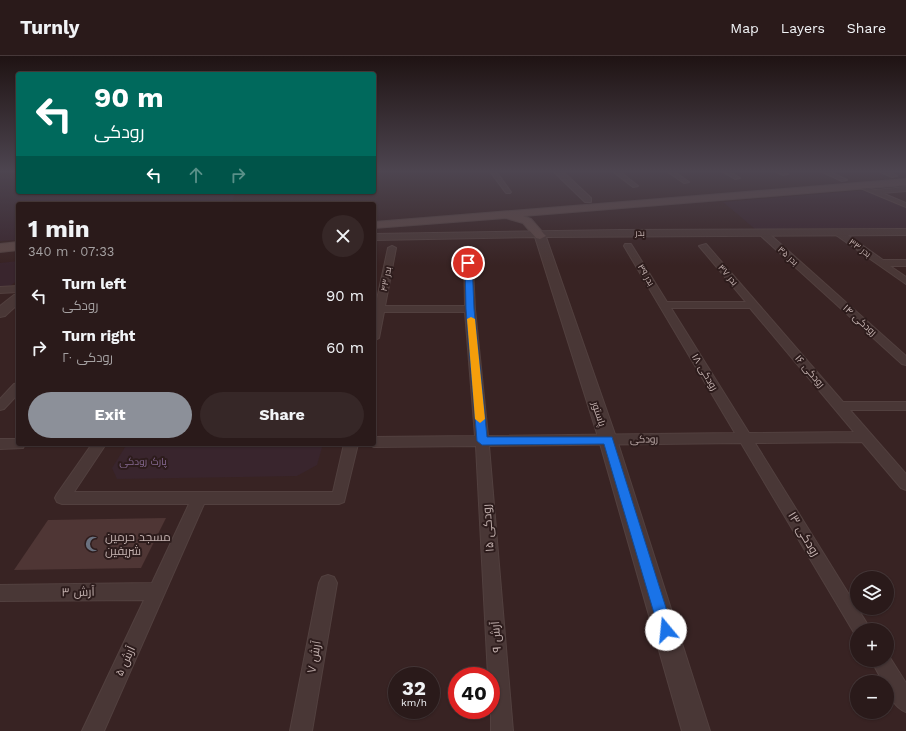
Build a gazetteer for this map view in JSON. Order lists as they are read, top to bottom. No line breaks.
{"streets":{"street":["بدر","بدر ۳۳","بدر ۳۵","بدر ۳۹","بدر ۳۷","بدر ۴۳","رودکی ۱۴","رودکی ۱۶","رودکی ۱۸","پاستور","رودکی","رودکی ۱۵","رودکی ۱۳","آرش ۳","آرش ۹","آرش ۷","آرش ۵"]},"crossings":[["بدر","بدر ۳۳"],["بدر","بدر ۳۵"],["بدر","پاستور"],["بدر ۳۵","رودکی ۱۴"],["بدر ۳۹","رودکی ۱۸"],["بدر ۳۷","رودکی ۱۶"],["رودکی ۱۶","رودکی"],["رودکی ۱۸","رودکی"],["رودکی ۱۸","رودکی ۱۳"],["پاستور","رودکی"],["رودکی","رودکی ۱۵"],["رودکی","رودکی ۱۳"],["رودکی ۱۵","آرش ۹"],["آرش ۳","آرش ۵"]],"parks":["پارک رودکی"],"places":{"mosque":["مسجد حرمین شریفین"]},"page":{"header":"Turnly","nav":["Map","Layers","Share"],"turn":["90 m","رودکی"],"heading":["1 min","340 m · 07:33"],"list":[{"name":"Turn left","note":"رودکی","value":"90 m"},{"name":"Turn right","note":"رودکی ۲۰","value":"60 m"}],"buttons":["Exit","Share"],"map_buttons":["+","−"],"speed":"32 km/h","limit":"40"}}
